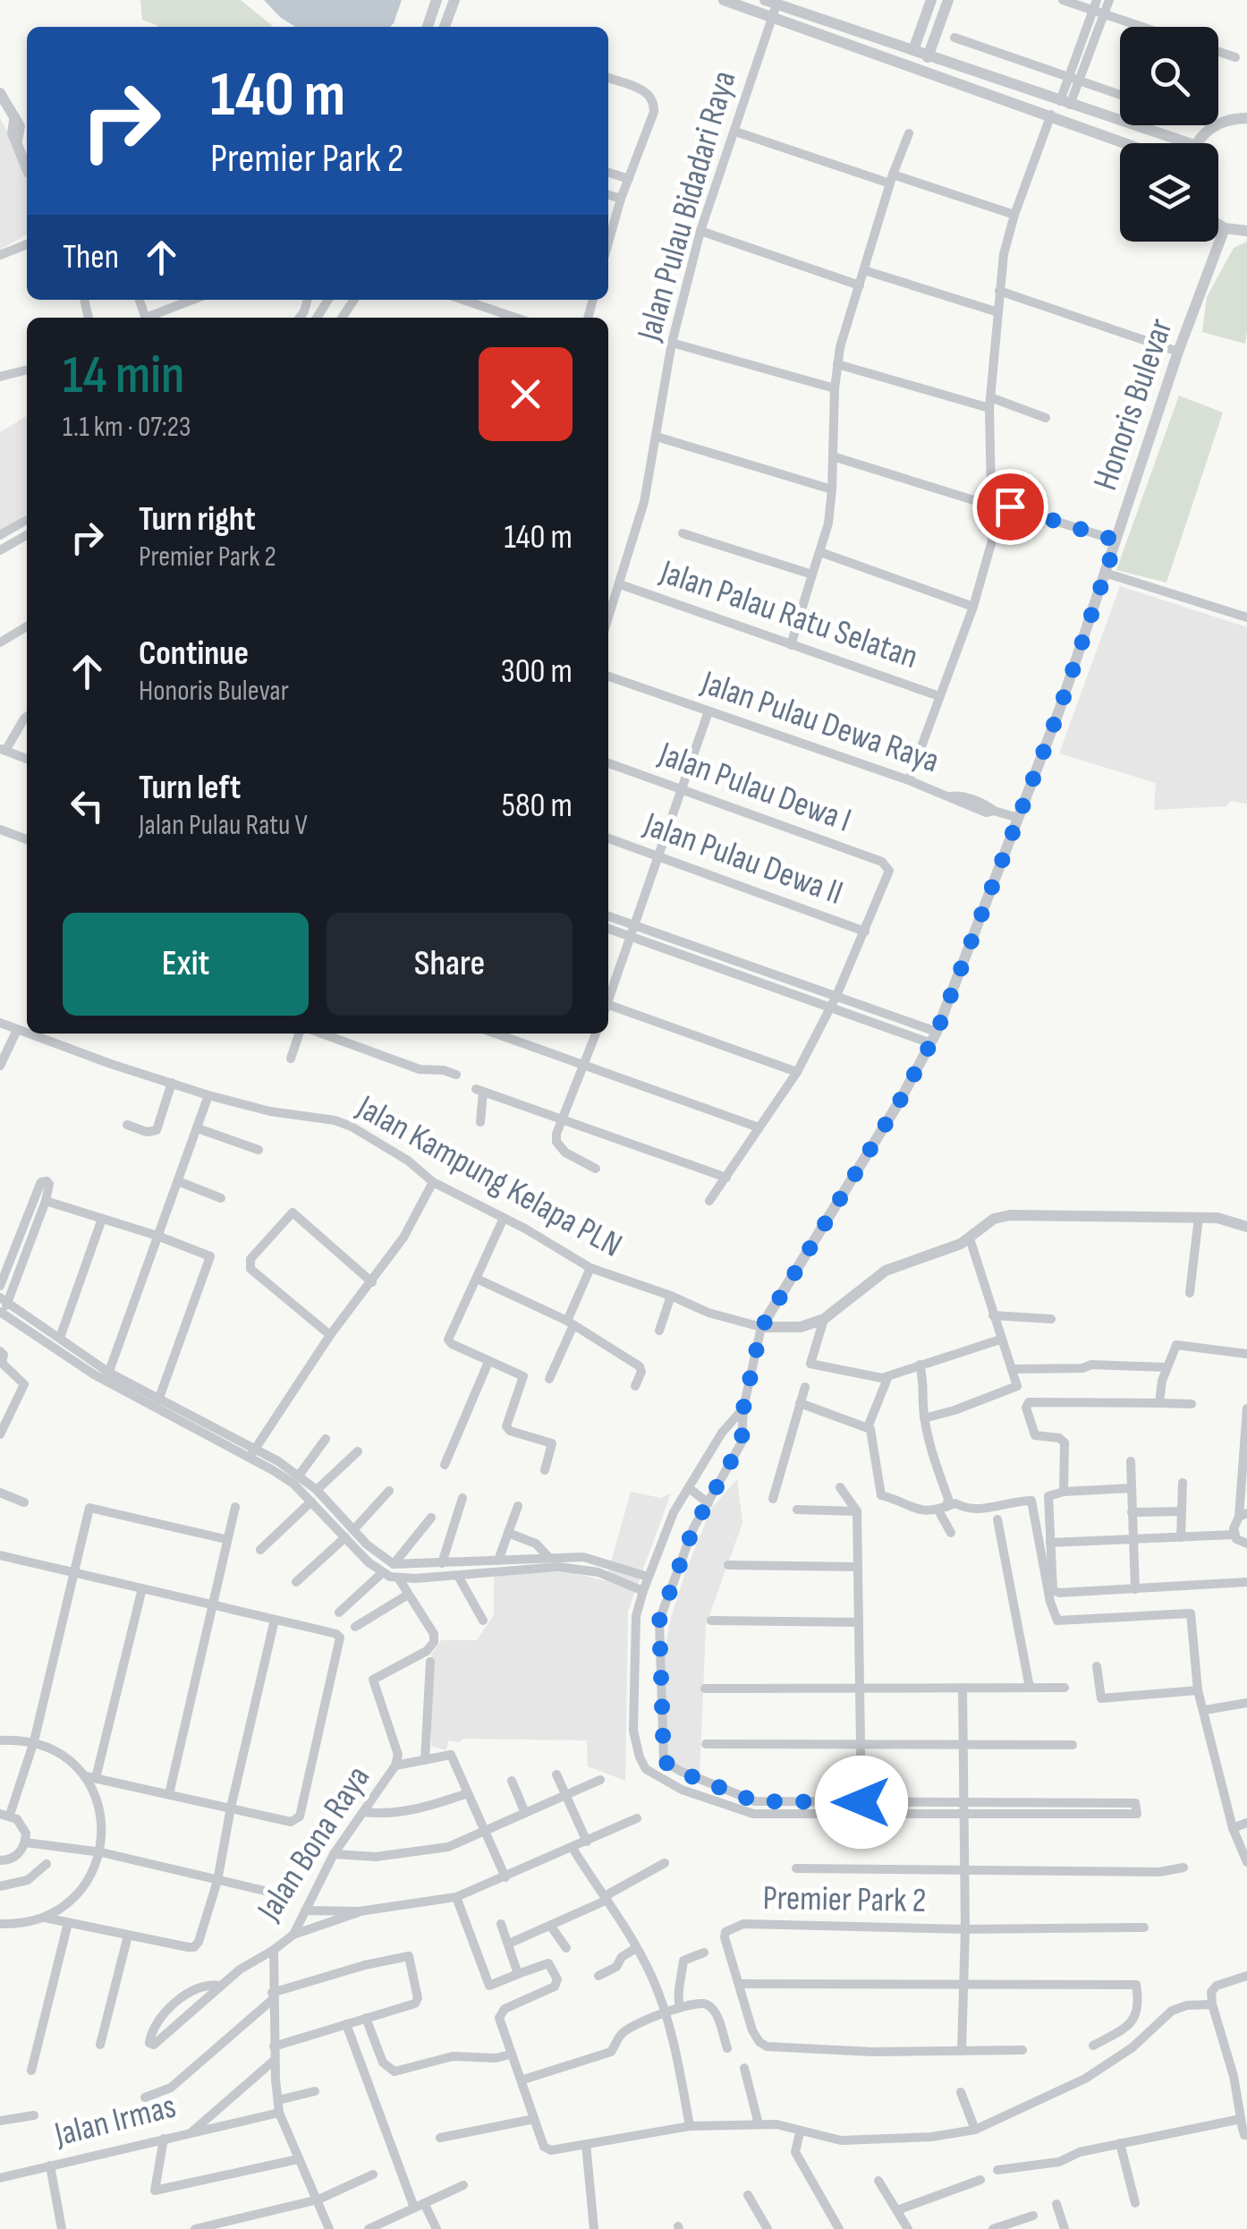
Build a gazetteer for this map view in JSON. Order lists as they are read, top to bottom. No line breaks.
{"streets":{"street":["Jalan Pulau Bidadari Raya","Honoris Bulevar","Jalan Palau Ratu Selatan","Jalan Pulau Dewa Raya","Jalan Pulau Dewa I","Jalan Pulau Dewa II","Jalan Kampung Kelapa PLN","Jalan Bona Raya","Premier Park 2","Jalan Irmas"]},"crossings":[["Jalan Pulau Bidadari Raya","Jalan Palau Ratu Selatan"],["Honoris Bulevar","Jalan Pulau Dewa Raya"],["Honoris Bulevar","Jalan Kampung Kelapa PLN"],["Jalan Pulau Dewa I","Jalan Pulau Dewa II"],["Jalan Bona Raya","Jalan Irmas"]],"page":{"turn":["140 m","Premier Park 2"],"then":"Then","heading":["14 min","1.1 km · 07:23"],"list":[{"name":"Turn right","note":"Premier Park 2","value":"140 m"},{"name":"Continue","note":"Honoris Bulevar","value":"300 m"},{"name":"Turn left","note":"Jalan Pulau Ratu V","value":"580 m"}],"buttons":["Exit","Share"]}}
